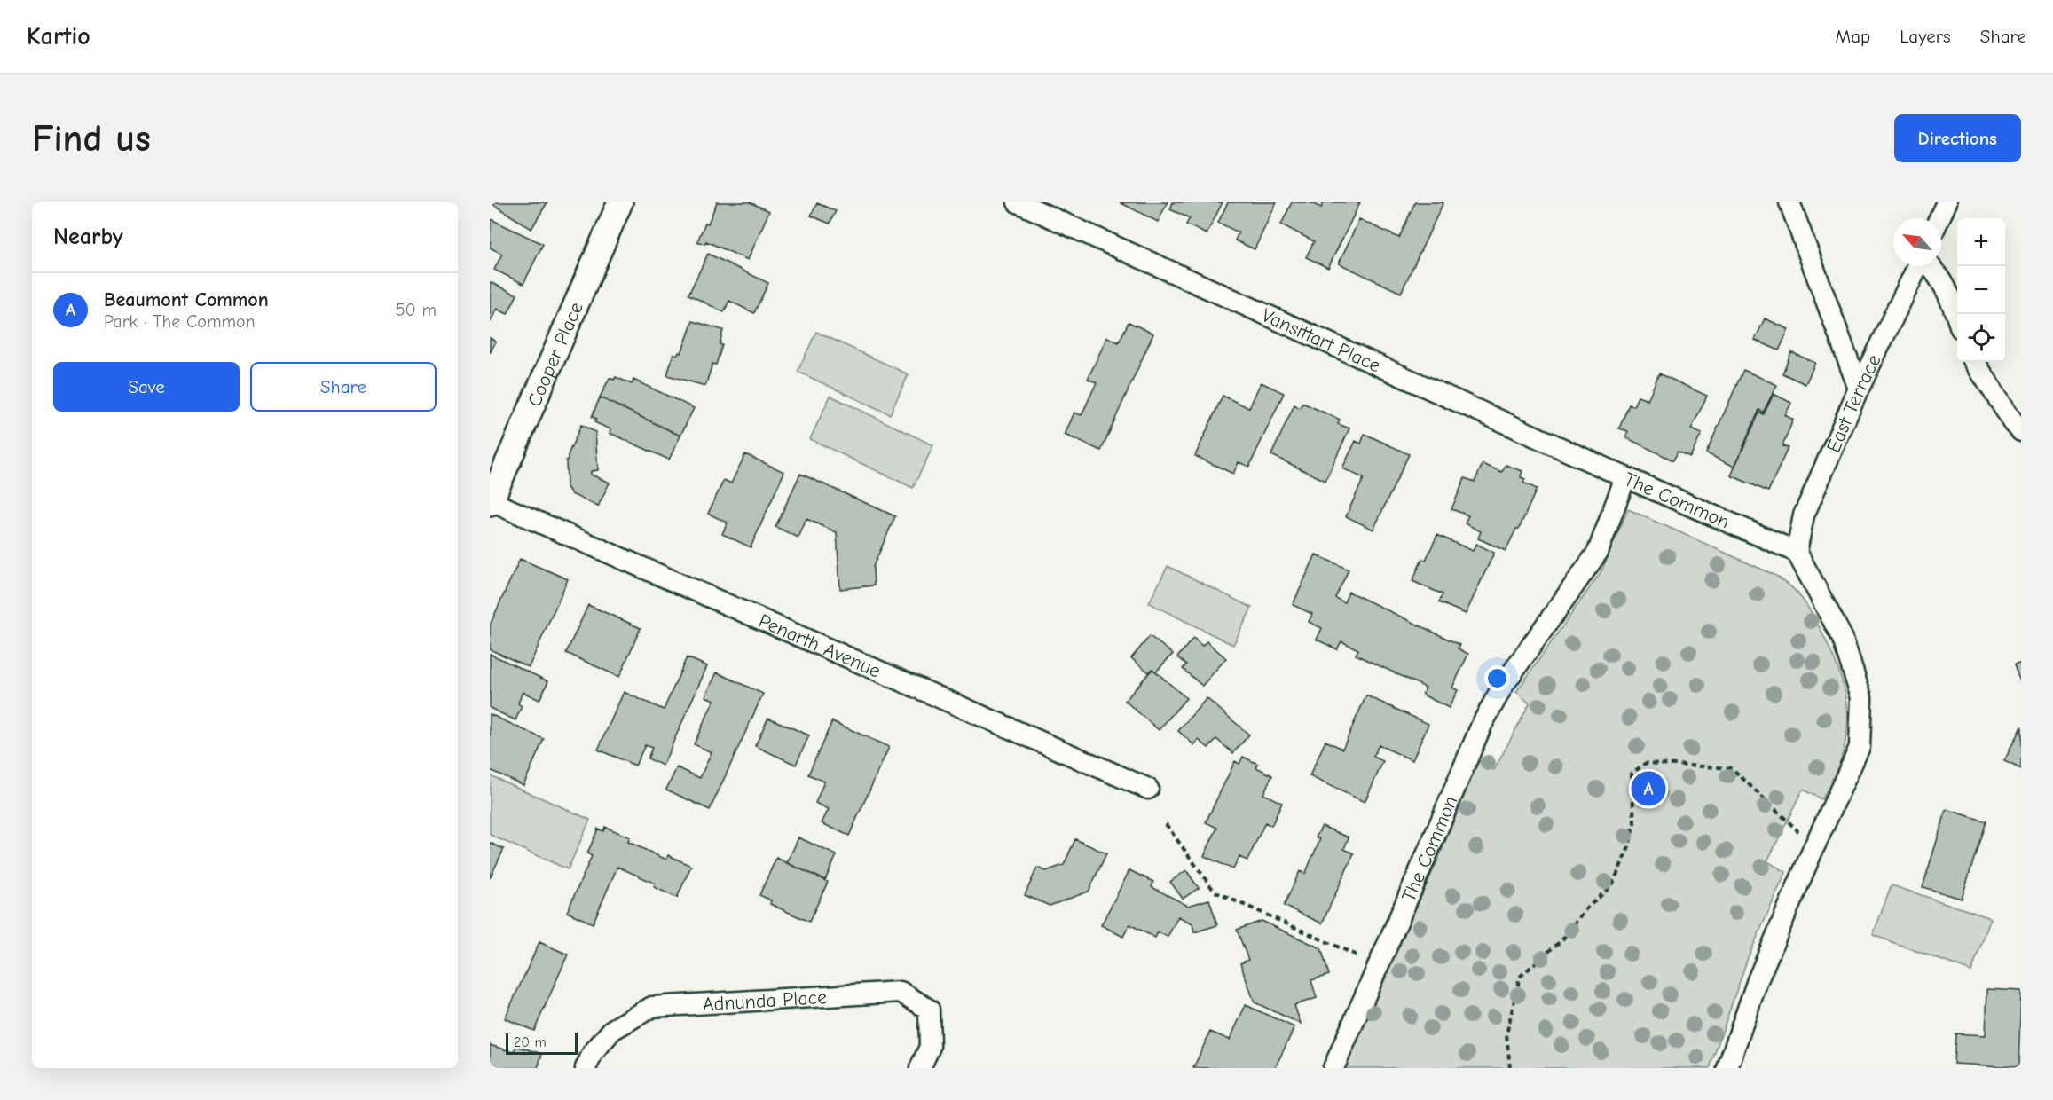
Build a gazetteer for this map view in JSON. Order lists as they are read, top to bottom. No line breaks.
{"streets":{"street":["Vansittart Place","Cooper Place","East Terrace","The Common","Penarth Avenue","Adnunda Place"]},"crossings":[["Vansittart Place","The Common"],["Cooper Place","Penarth Avenue"],["East Terrace","The Common"]],"scale_bar":"20 m","north":"top left","page":{"header":"Kartio","nav":["Map","Layers","Share"],"buttons":["Directions",["Save","Share"]],"title":"Find us","heading":"Nearby","map_buttons":["+","−"],"list":[{"mark":"A","name":"Beaumont Common","note":"Park · The Common","value":"50 m"}],"pins":"A","scale":"20 m"}}
